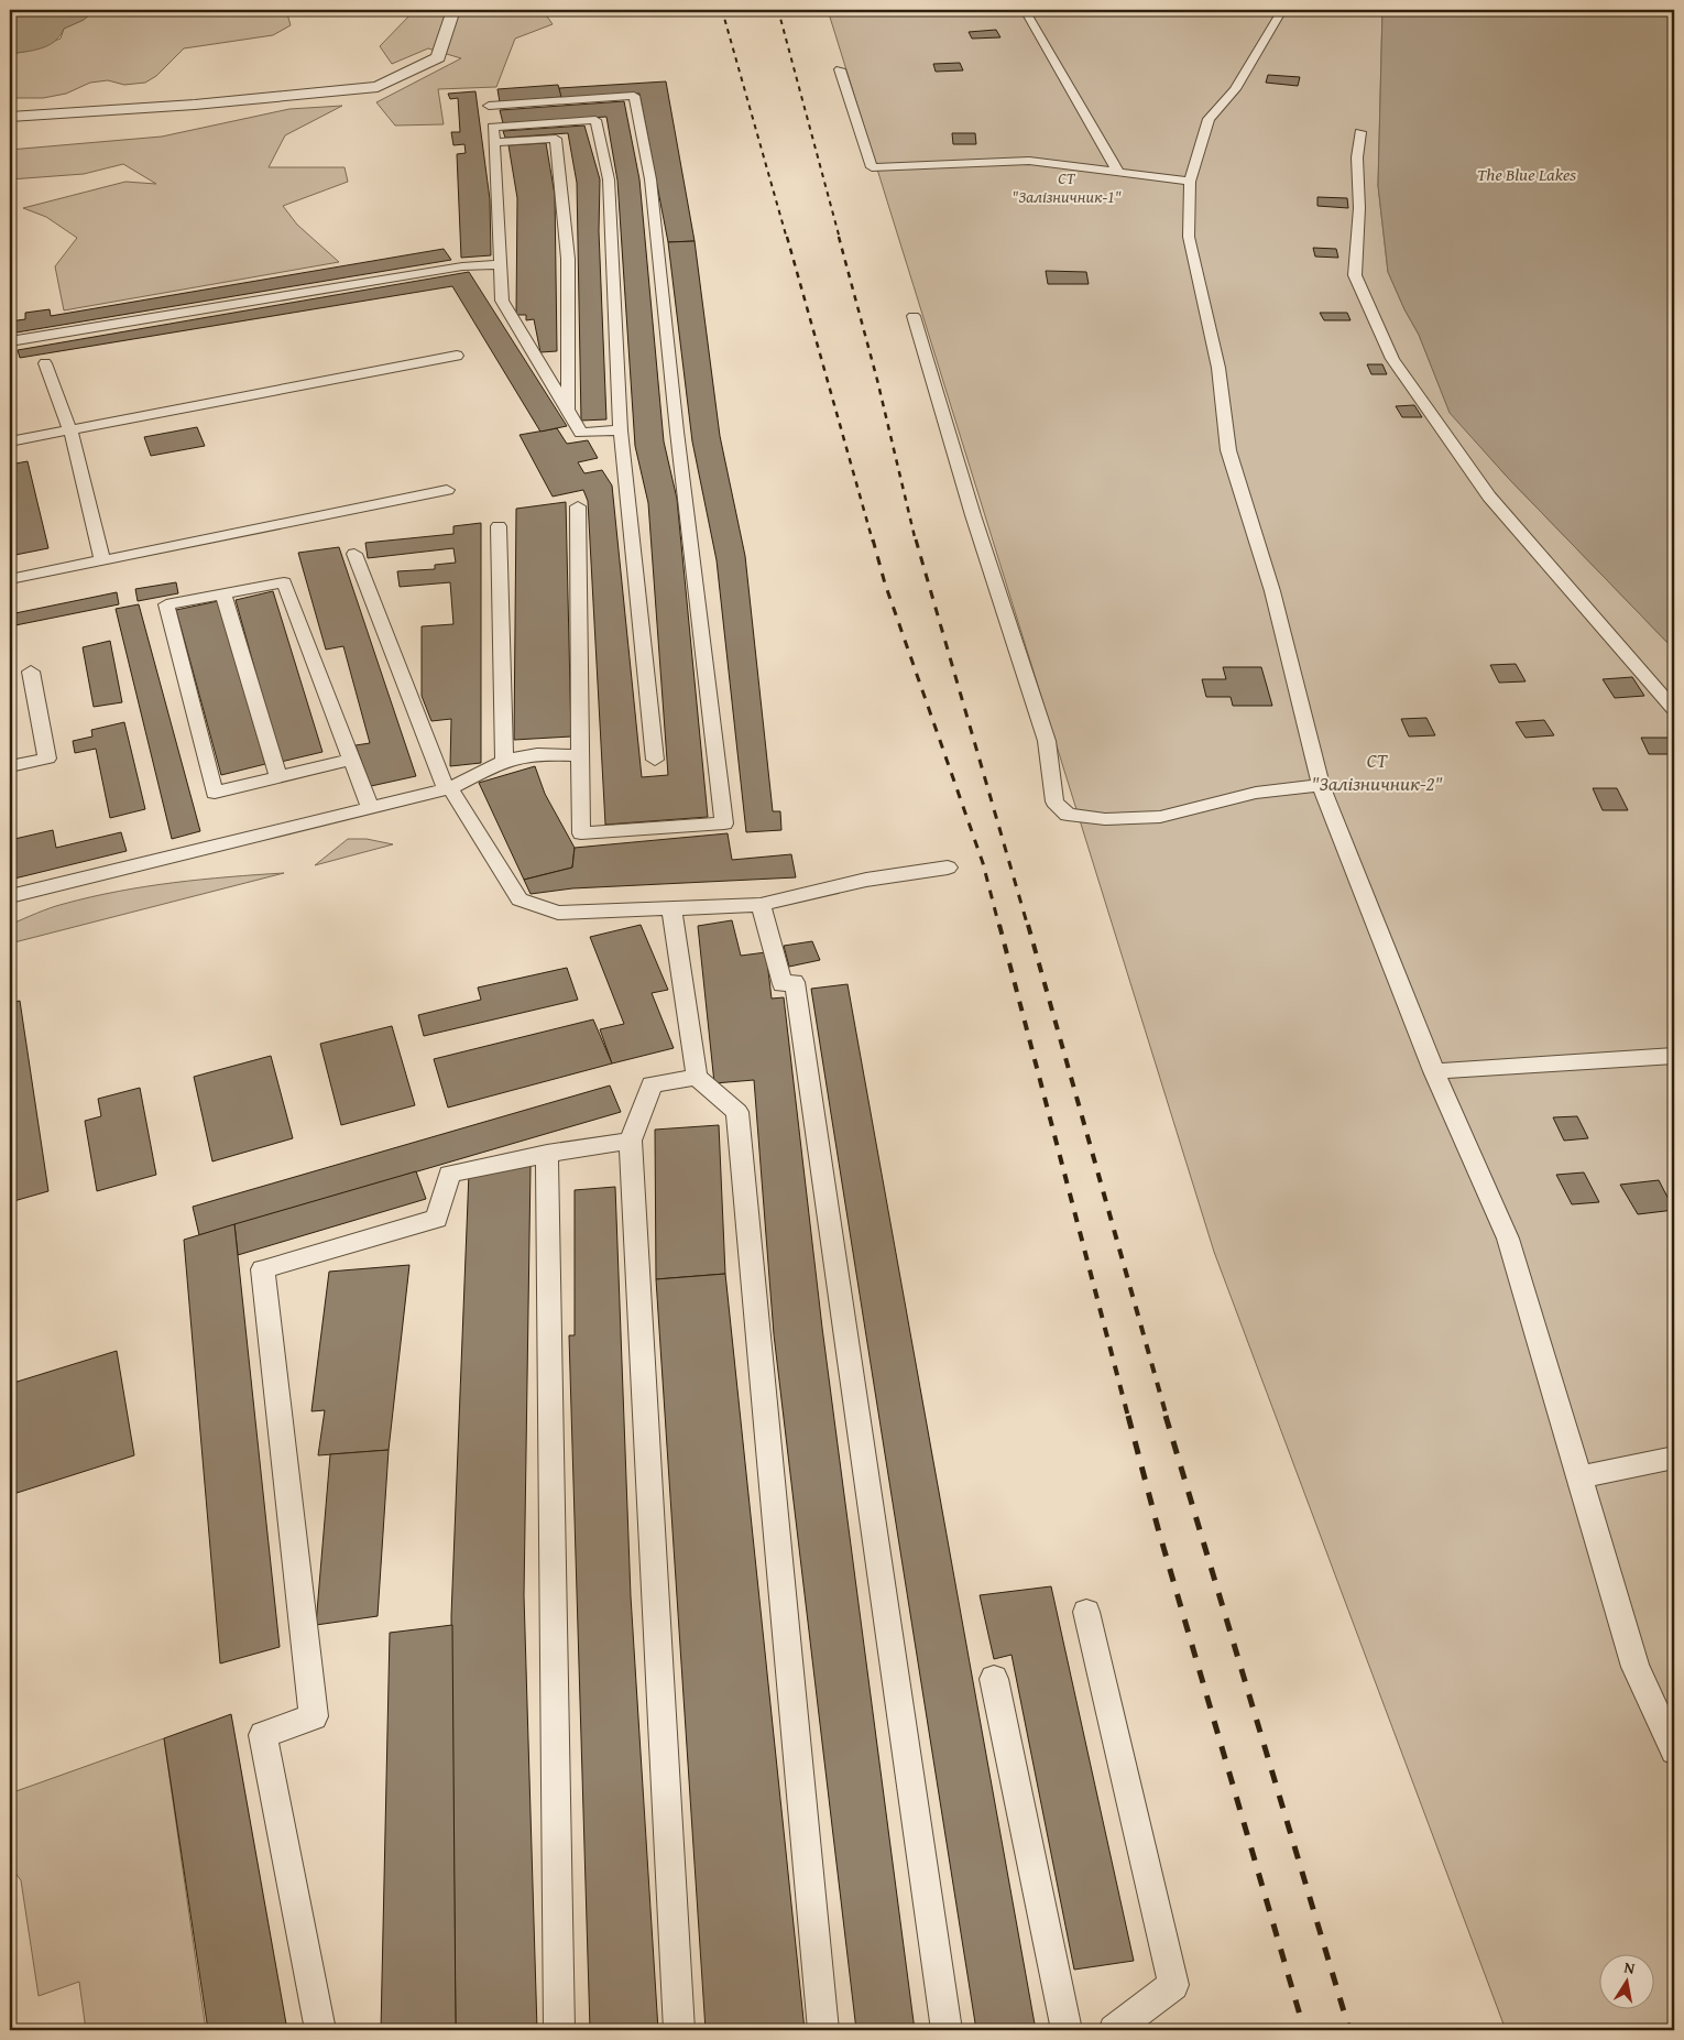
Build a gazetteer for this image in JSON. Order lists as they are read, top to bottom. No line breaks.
{"water":["The Blue Lakes"],"parks":["СТ \"Залізничник-1\"","СТ \"Залізничник-2\""],"north":"top"}
